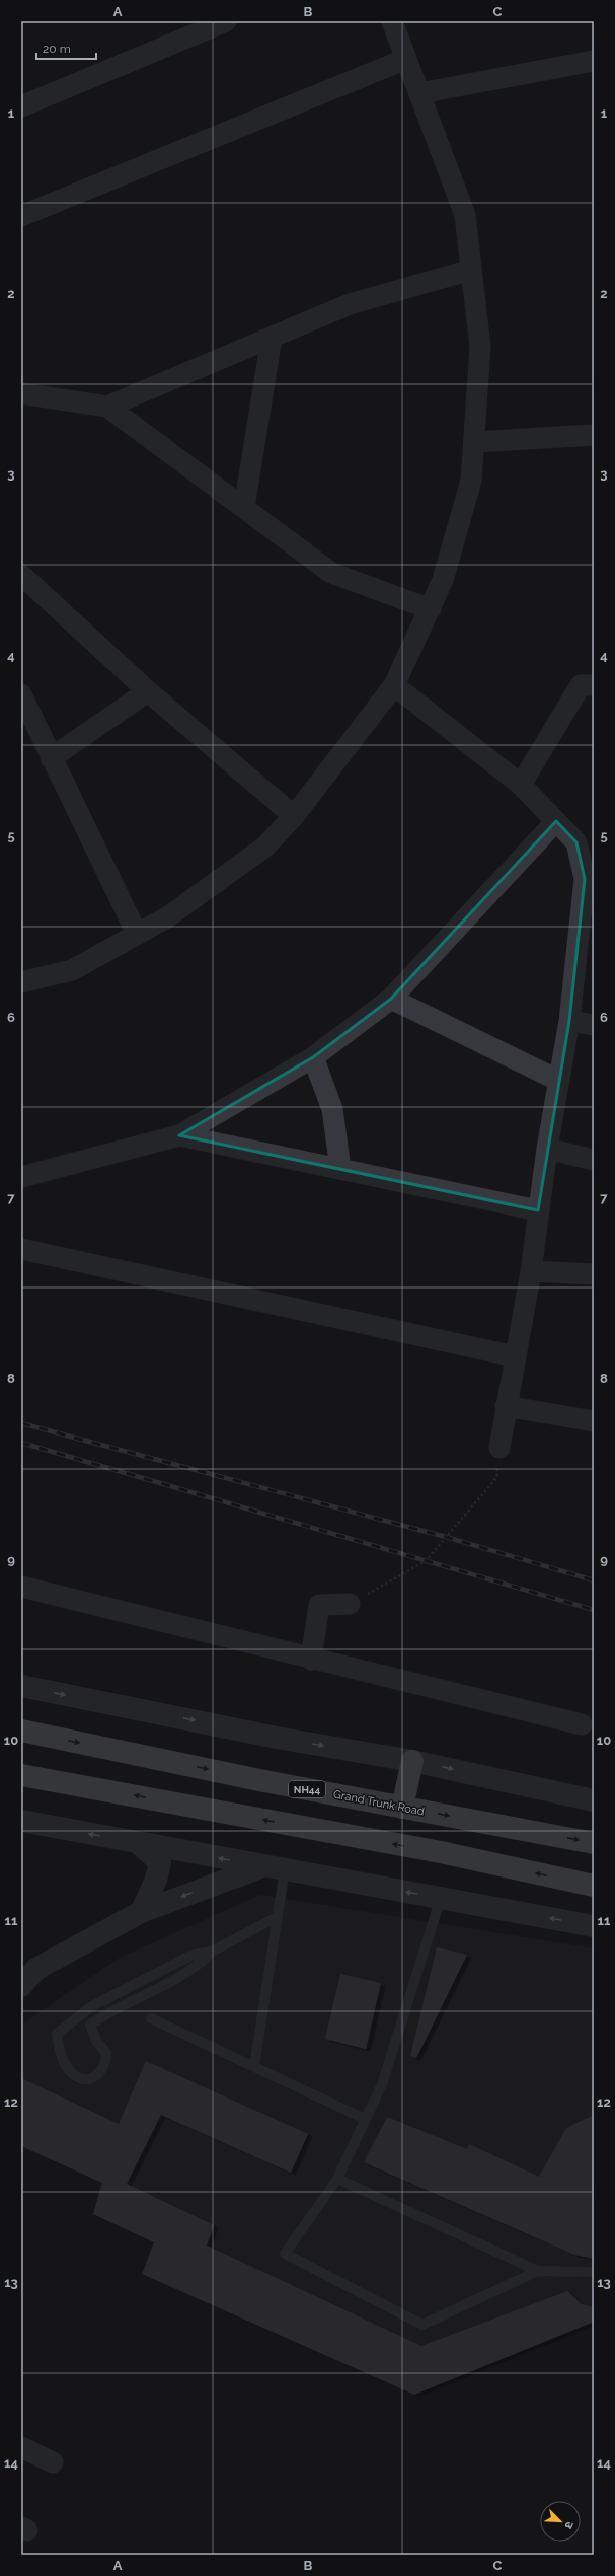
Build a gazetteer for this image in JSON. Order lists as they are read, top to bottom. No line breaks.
{"streets":{"highway":["NH44","Grand Trunk Road"]},"scale_bar":"20 m","north":"bottom right","grid":{"columns":["A","B","C"],"rows":["1","2","3","4","5","6","7","8","9","10","11","12","13","14"]}}
